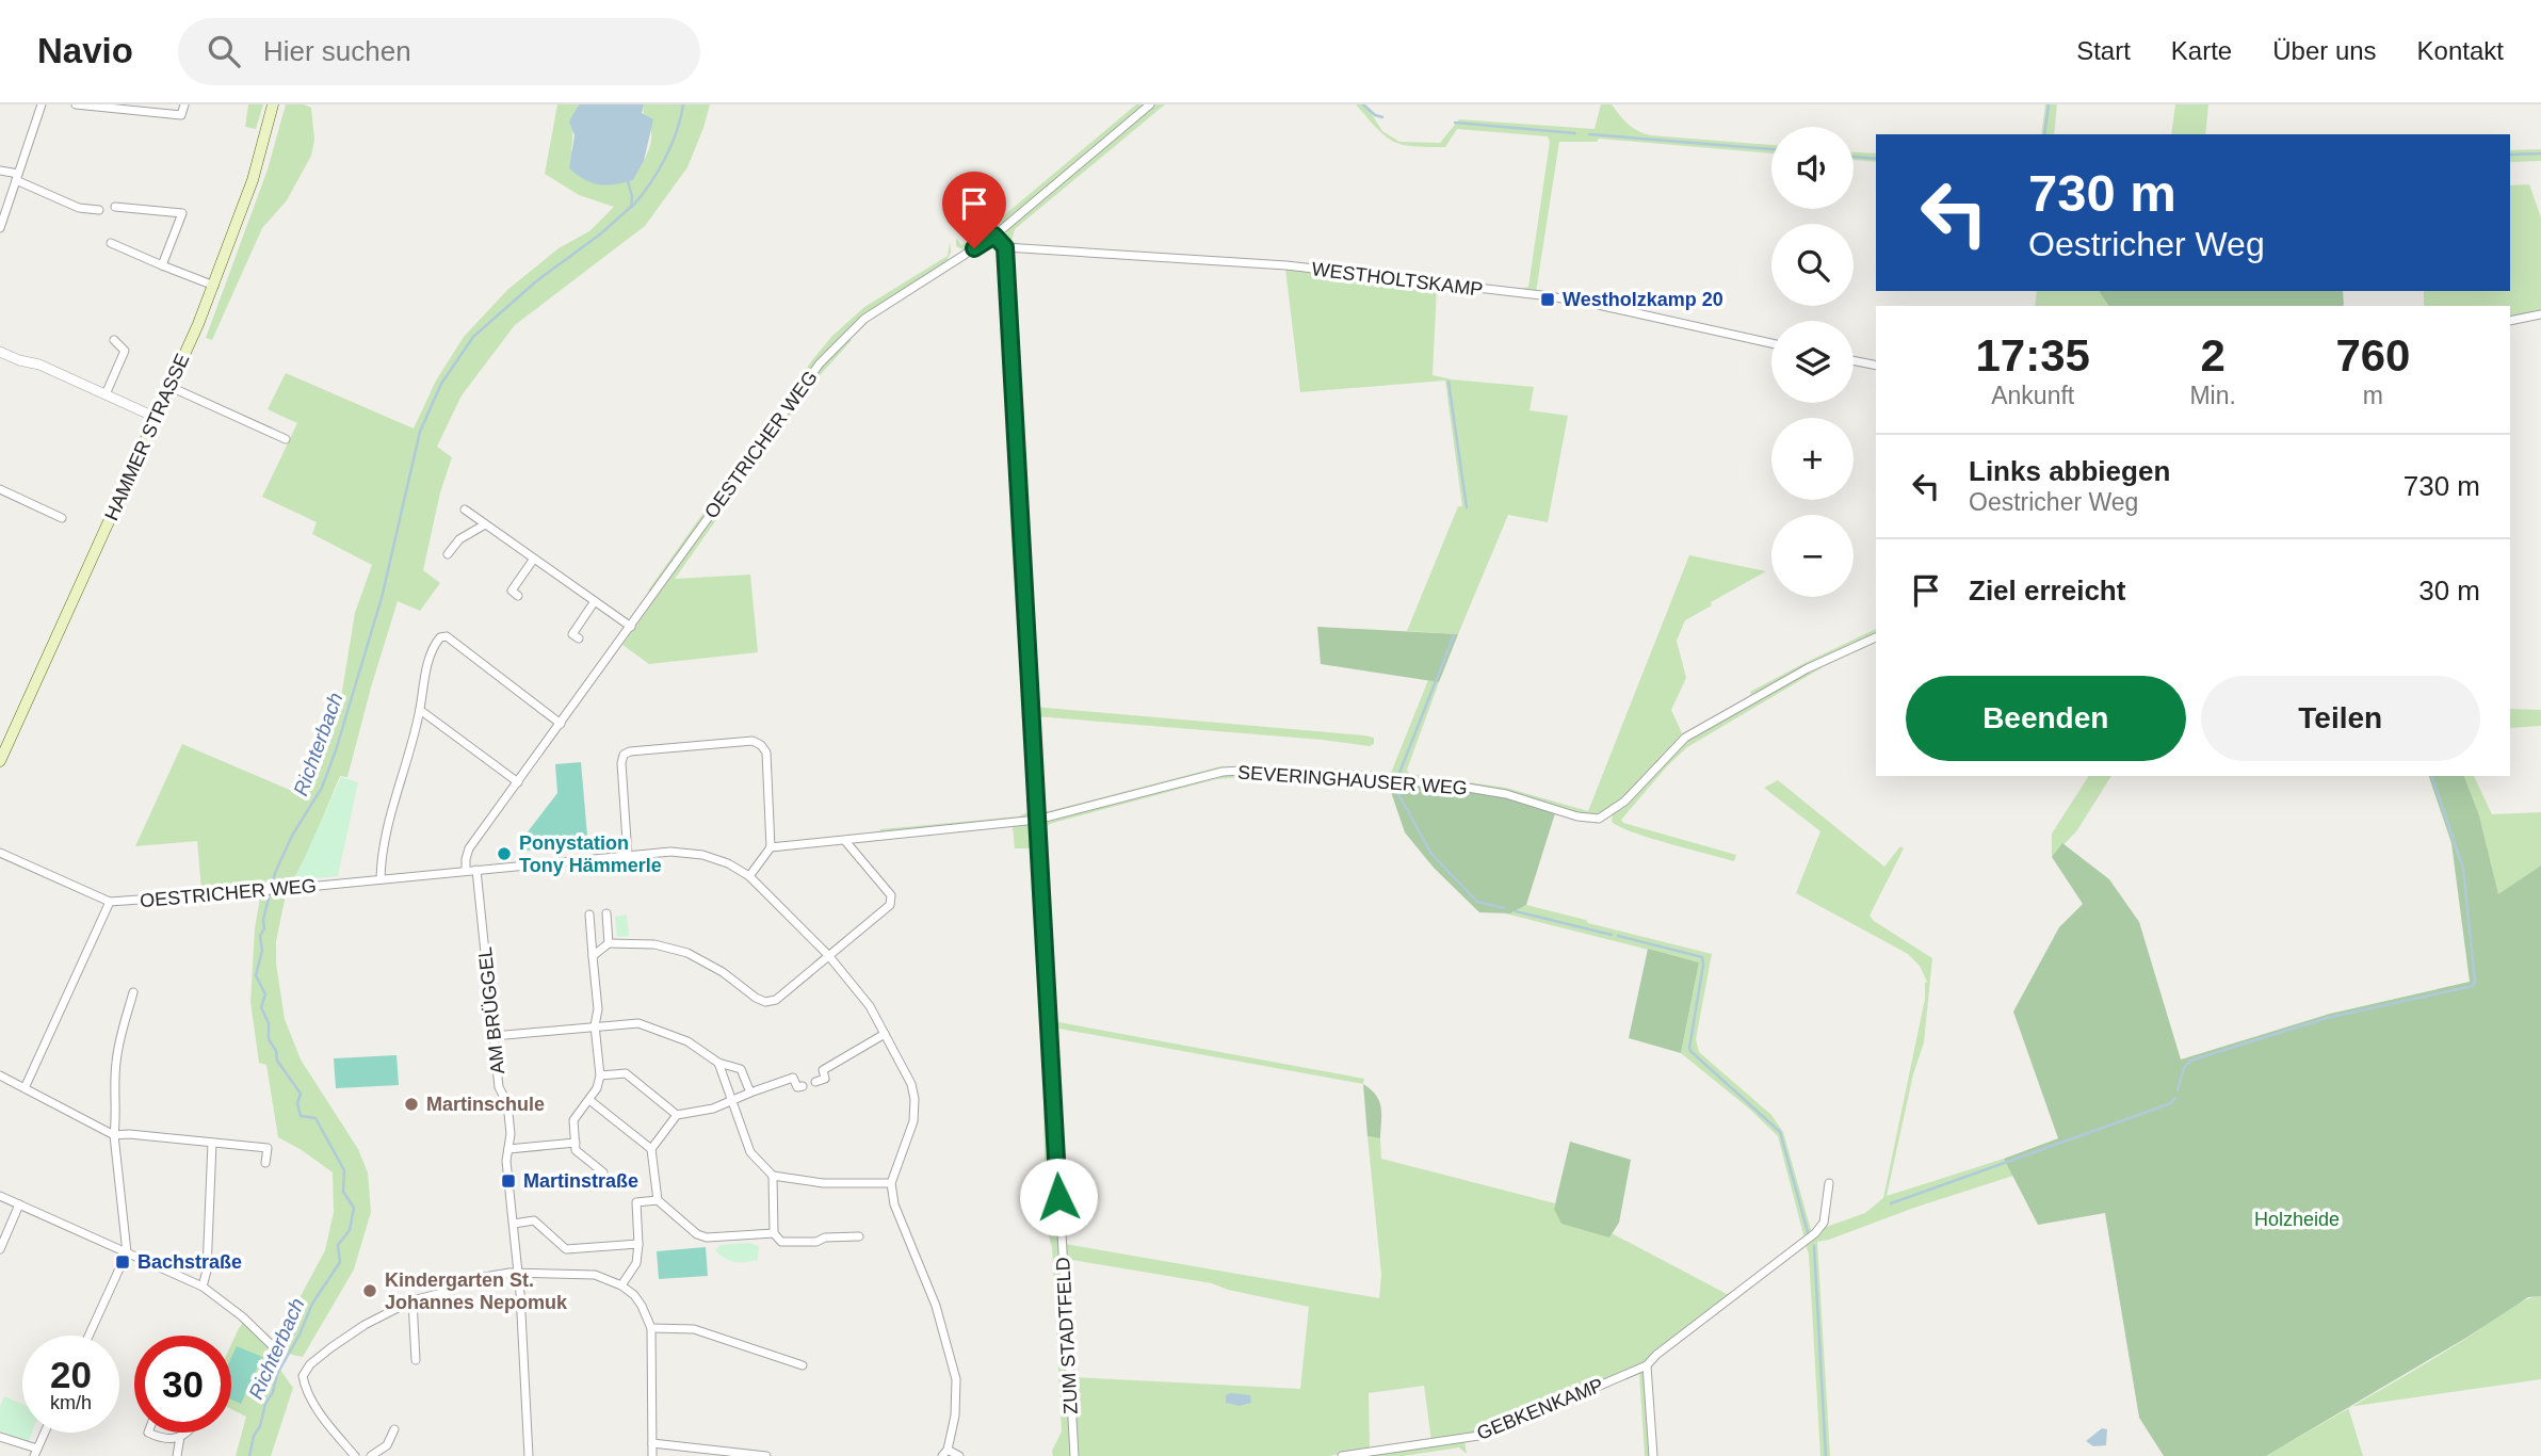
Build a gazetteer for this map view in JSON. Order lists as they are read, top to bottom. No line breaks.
{"streets":{"main road":["HAMMER STRASSE"],"street":["WESTHOLTSKAMP","OESTRICHER WEG","SEVERINGHAUSER WEG","AM BRÜGGEL","ZUM STADTFELD","GEBKENKAMP"]},"crossings":[["WESTHOLTSKAMP","ZUM STADTFELD"],["OESTRICHER WEG","AM BRÜGGEL"],["SEVERINGHAUSER WEG","ZUM STADTFELD"]],"water":["Richterbach"],"parks":["Holzheide"],"places":{"transit":["Westholzkamp 20","Martinstraße","Bachstraße"],"other":["Ponystation Tony Hämmerle","Martinschule","Kindergarten St. Johannes Nepomuk"]},"page":{"header":"Navio","search":"Hier suchen","nav":["Start","Karte","Über uns","Kontakt"],"map_buttons":["+","−"],"turn":["730 m","Oestricher Weg"],"eta":["17:35","Ankunft","2","Min.","760","m"],"list":[{"name":"Links abbiegen","note":"Oestricher Weg","value":"730 m"},{"name":"Ziel erreicht","value":"30 m"}],"buttons":["Beenden","Teilen"],"speed":"20 km/h","limit":"30"}}
